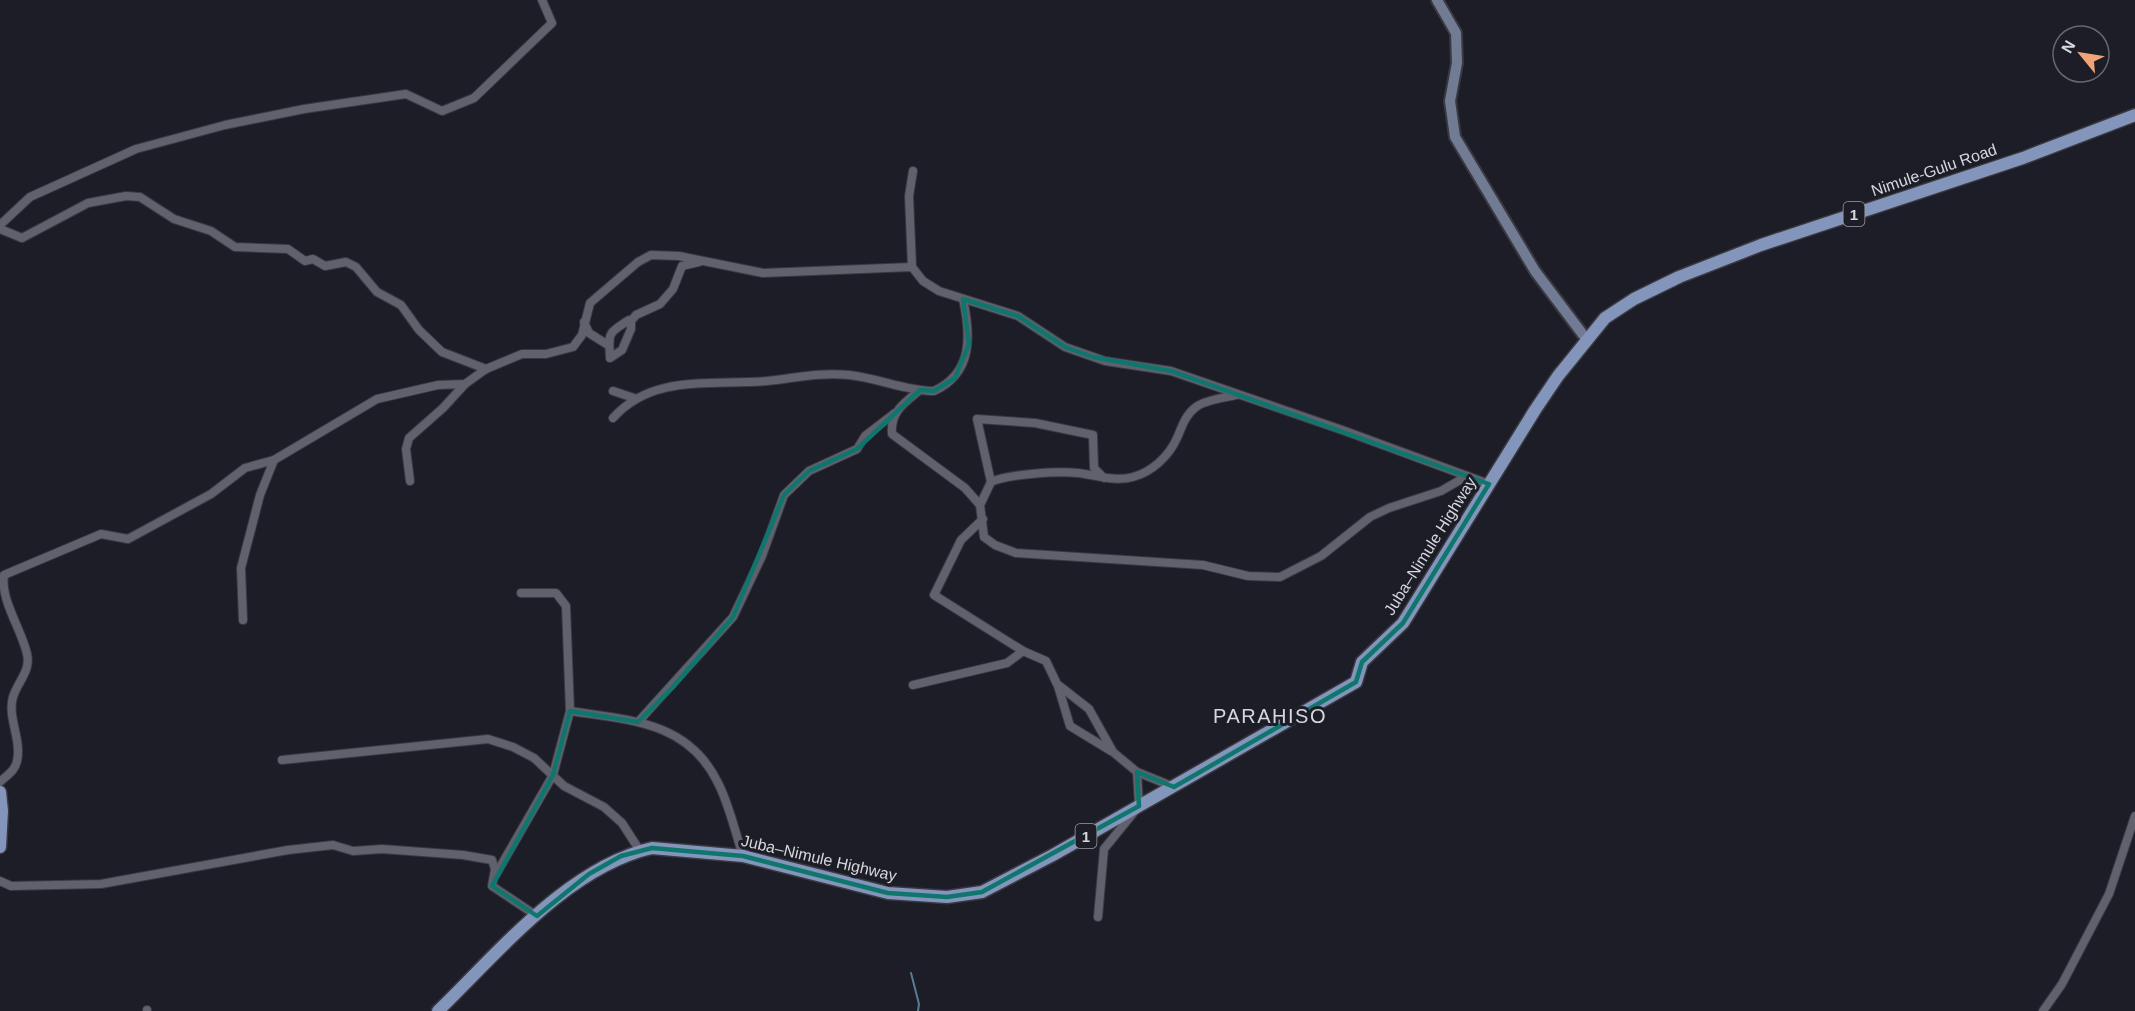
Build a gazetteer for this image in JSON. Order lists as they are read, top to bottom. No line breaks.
{"streets":{"main road":["Nimule-Gulu Road","1","Juba–Nimule Highway"]},"crossings":[["Nimule-Gulu Road","Juba–Nimule Highway"]],"districts":["PARAHISO"],"north":"top left"}
